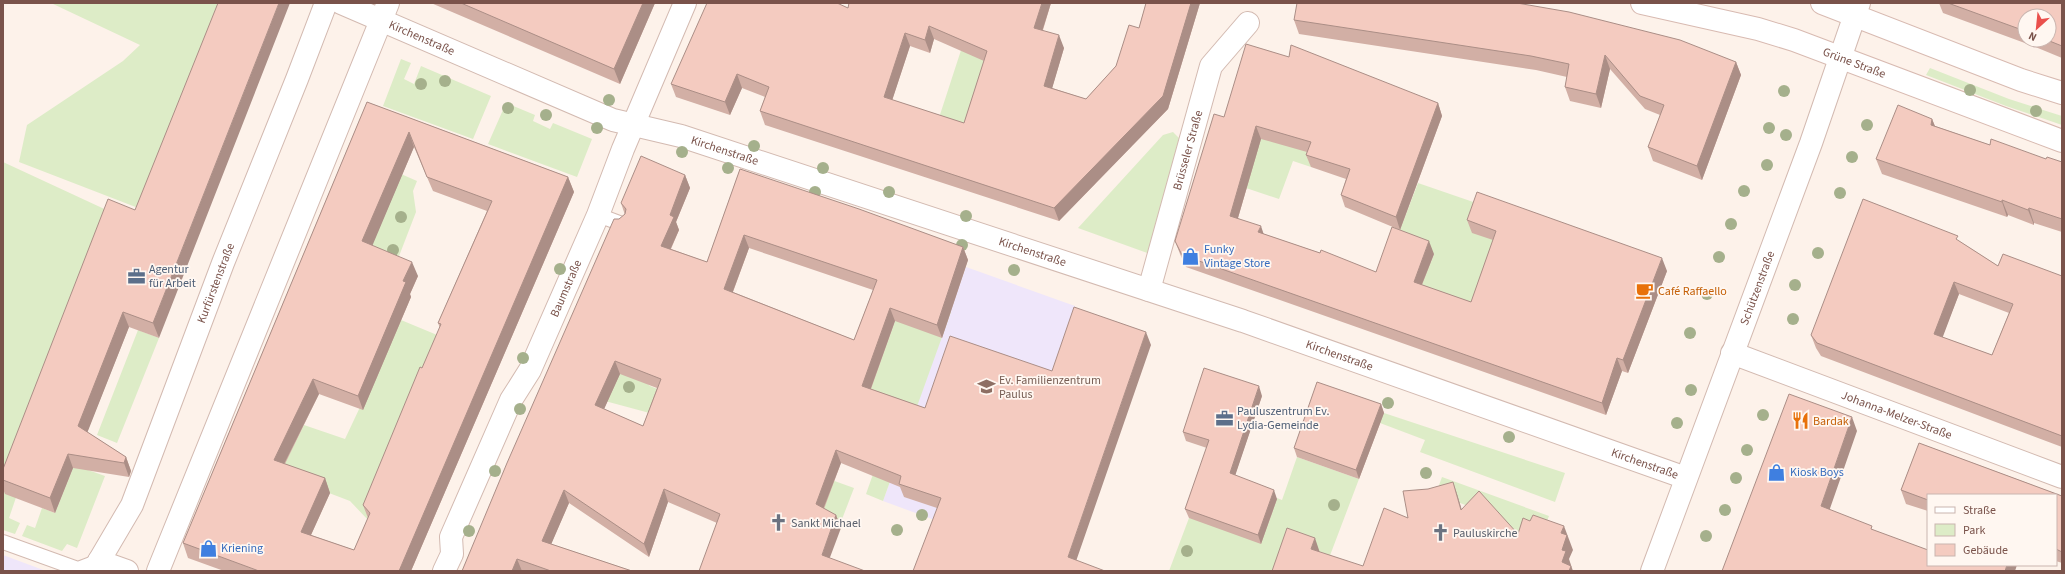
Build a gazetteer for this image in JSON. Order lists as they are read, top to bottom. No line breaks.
{"streets":{"street":["Kirchenstraße","Grüne Straße","Brüsseler Straße","Kurfürstenstraße","Schützenstraße","Baumstraße","Johanna-Melzer-Straße"]},"crossings":[["Kirchenstraße","Brüsseler Straße"],["Kirchenstraße","Schützenstraße"],["Kirchenstraße","Baumstraße"],["Grüne Straße","Schützenstraße"],["Schützenstraße","Johanna-Melzer-Straße"]],"places":{"shop":["Funky Vintage Store","Kiosk Boys","Kriening"],"office":["Agentur für Arbeit","Pauluszentrum Ev. Lydia-Gemeinde"],"cafe":["Café Raffaello"],"school or university":["Ev. Familienzentrum Paulus"],"restaurant":["Bardak"],"church":["Sankt Michael","Pauluskirche"]},"legend":["Straße","Park","Gebäude"],"north":"bottom left"}
